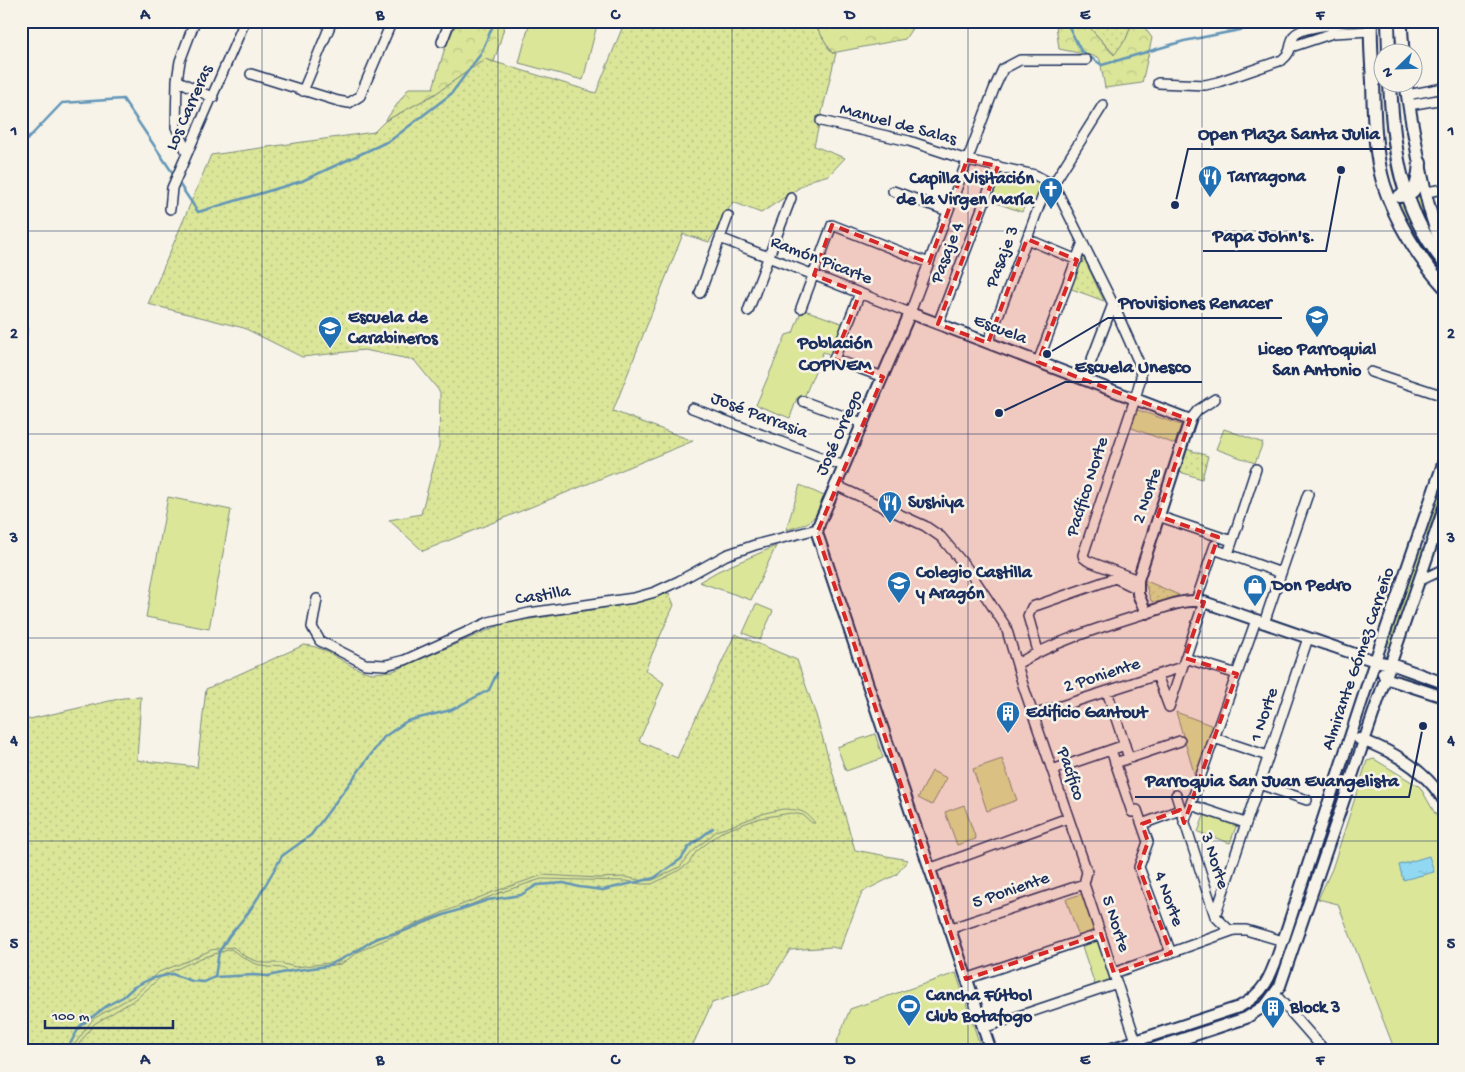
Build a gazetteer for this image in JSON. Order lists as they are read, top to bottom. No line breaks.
{"streets":{"street":["Los Carreras","Manuel de Salas","Pasaje 4","Pasaje 3","Ramón Picarte","Escuela","José Parrasia","José Orrego","Pacífico Norte","2 Norte","Castilla","Almirante Gómez Carreño","2 Poniente","1 Norte","Pacífico","3 Norte","5 Poniente","4 Norte","5 Norte"]},"crossings":[["Manuel de Salas","Pasaje 4"],["Manuel de Salas","Pasaje 3"],["Manuel de Salas","José Orrego"],["Pasaje 4","Escuela"],["Pasaje 3","Escuela"],["Ramón Picarte","Escuela"],["Ramón Picarte","José Orrego"],["Escuela","José Orrego"],["Escuela","Pacífico Norte"],["Escuela","2 Norte"],["José Parrasia","José Orrego"],["José Orrego","Castilla"],["José Orrego","Pacífico"],["Pacífico Norte","2 Norte"],["Almirante Gómez Carreño","5 Norte"],["2 Poniente","Pacífico"],["1 Norte","3 Norte"],["Pacífico","5 Norte"],["5 Poniente","5 Norte"]],"districts":["Población COPIVEM"],"places":{"other":["Papa John's.","Open Plaza Santa Julia","Provisiones Renacer","Escuela Unesco","Parroquia San Juan Evangelista"],"restaurant":["Tarragona","Sushiya"],"church":["Capilla Visitación de la Virgen María"],"school or university":["Liceo Parroquial San Antonio","Escuela de Carabineros","Colegio Castilla y Aragón"],"shop":["Don Pedro"],"building":["Edificio Gantout","Block 3"],"sports":["Cancha Fútbol Club Botafogo"]},"scale_bar":"100 m","north":"bottom left","grid":{"columns":["A","B","C","D","E","F"],"rows":["1","2","3","4","5"]}}
